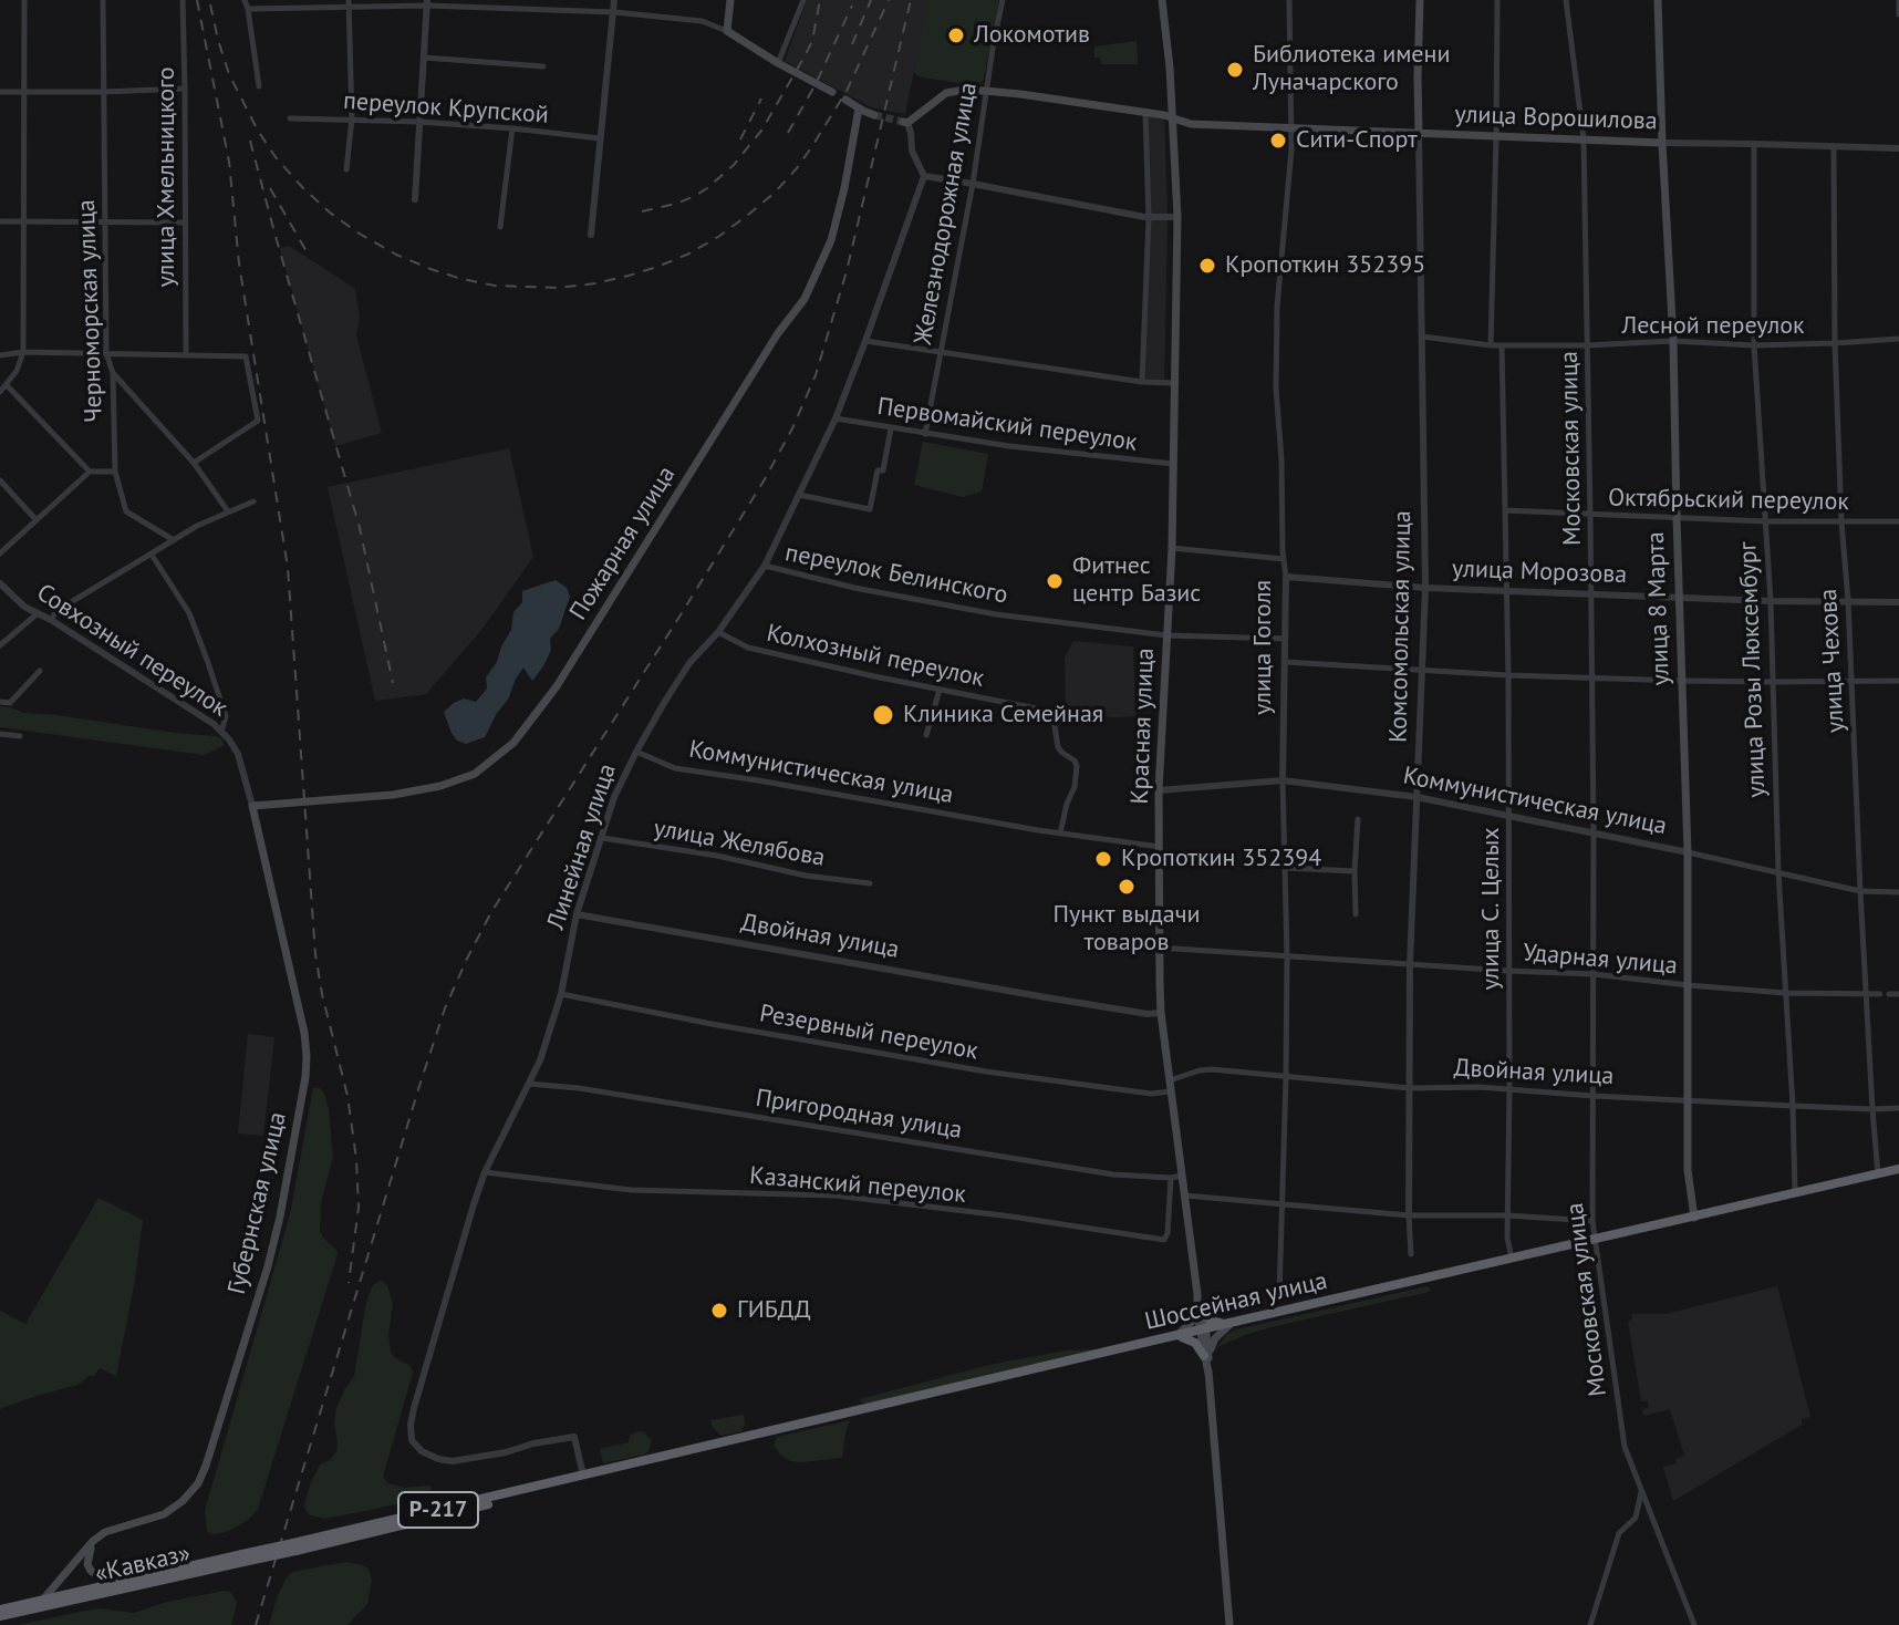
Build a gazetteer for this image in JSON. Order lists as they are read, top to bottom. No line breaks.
{"streets":{"highway":["Шоссейная улица","Р-217","«Кавказ»"],"main road":["улица Ворошилова","Пожарная улица","улица 8 Марта","Комсомольская улица","Красная улица","Губернская улица"],"street":["переулок Крупской","улица Хмельницкого","Железнодорожная улица","Черноморская улица","Лесной переулок","Первомайский переулок","Московская улица","Октябрьский переулок","улица Морозова","переулок Белинского","улица Гоголя","Совхозный переулок","Колхозный переулок","улица Чехова","улица Розы Люксембург","Коммунистическая улица","улица Желябова","Линейная улица","улица С. Целых","Двойная улица","Ударная улица","Резервный переулок","Пригородная улица","Казанский переулок"]},"crossings":[["улица Ворошилова","Железнодорожная улица"],["улица Ворошилова","Московская улица"],["улица Ворошилова","улица 8 Марта"],["улица Ворошилова","Комсомольская улица"],["улица Ворошилова","улица Гоголя"],["улица Ворошилова","улица Чехова"],["улица Ворошилова","улица Розы Люксембург"],["улица Ворошилова","Красная улица"],["Железнодорожная улица","Первомайский переулок"],["Лесной переулок","Московская улица"],["Лесной переулок","улица 8 Марта"],["Лесной переулок","Комсомольская улица"],["Лесной переулок","улица Чехова"],["Лесной переулок","улица Розы Люксембург"],["Лесной переулок","улица С. Целых"],["Первомайский переулок","Красная улица"],["Первомайский переулок","Линейная улица"],["Московская улица","Октябрьский переулок"],["Московская улица","улица Морозова"],["Московская улица","Коммунистическая улица"],["Московская улица","Двойная улица"],["Московская улица","Ударная улица"],["Московская улица","Шоссейная улица"],["Октябрьский переулок","улица 8 Марта"],["Октябрьский переулок","улица Чехова"],["Октябрьский переулок","улица Розы Люксембург"],["Октябрьский переулок","улица С. Целых"],["Пожарная улица","Совхозный переулок"],["Пожарная улица","Губернская улица"],["улица Морозова","улица 8 Марта"],["улица Морозова","Комсомольская улица"],["улица Морозова","улица Гоголя"],["улица Морозова","улица Чехова"],["улица Морозова","улица Розы Люксембург"],["улица Морозова","улица С. Целых"],["переулок Белинского","улица Гоголя"],["переулок Белинского","Красная улица"],["переулок Белинского","Линейная улица"],["улица 8 Марта","Коммунистическая улица"],["улица 8 Марта","Двойная улица"],["улица 8 Марта","Ударная улица"],["улица 8 Марта","Шоссейная улица"],["Комсомольская улица","Коммунистическая улица"],["Комсомольская улица","Двойная улица"],["Комсомольская улица","Ударная улица"],["улица Гоголя","Коммунистическая улица"],["улица Гоголя","Двойная улица"],["улица Гоголя","Ударная улица"],["Совхозный переулок","Губернская улица"],["Колхозный переулок","Коммунистическая улица"],["Колхозный переулок","Линейная улица"],["улица Чехова","Коммунистическая улица"],["улица Чехова","Двойная улица"],["улица Чехова","Ударная улица"],["улица Чехова","Шоссейная улица"],["улица Розы Люксембург","Коммунистическая улица"],["улица Розы Люксембург","Двойная улица"],["улица Розы Люксембург","Ударная улица"],["улица Розы Люксембург","Шоссейная улица"],["Красная улица","Коммунистическая улица"],["Красная улица","Двойная улица"],["Красная улица","Ударная улица"],["Красная улица","Резервный переулок"],["Красная улица","Пригородная улица"],["Красная улица","Шоссейная улица"],["Коммунистическая улица","Линейная улица"],["Коммунистическая улица","улица С. Целых"],["улица Желябова","Линейная улица"],["Линейная улица","Двойная улица"],["Линейная улица","Резервный переулок"],["Линейная улица","Пригородная улица"],["Линейная улица","Казанский переулок"],["Линейная улица","Шоссейная улица"],["улица С. Целых","Двойная улица"],["улица С. Целых","Ударная улица"],["улица С. Целых","Шоссейная улица"],["Пригородная улица","Казанский переулок"],["Шоссейная улица","«Кавказ»"]],"places":["Локомотив","Библиотека имени Луначарского","Сити-Спорт","Кропоткин 352395","Фитнес центр Базис","Клиника Семейная","Кропоткин 352394","Пункт выдачи товаров","ГИБДД"]}
